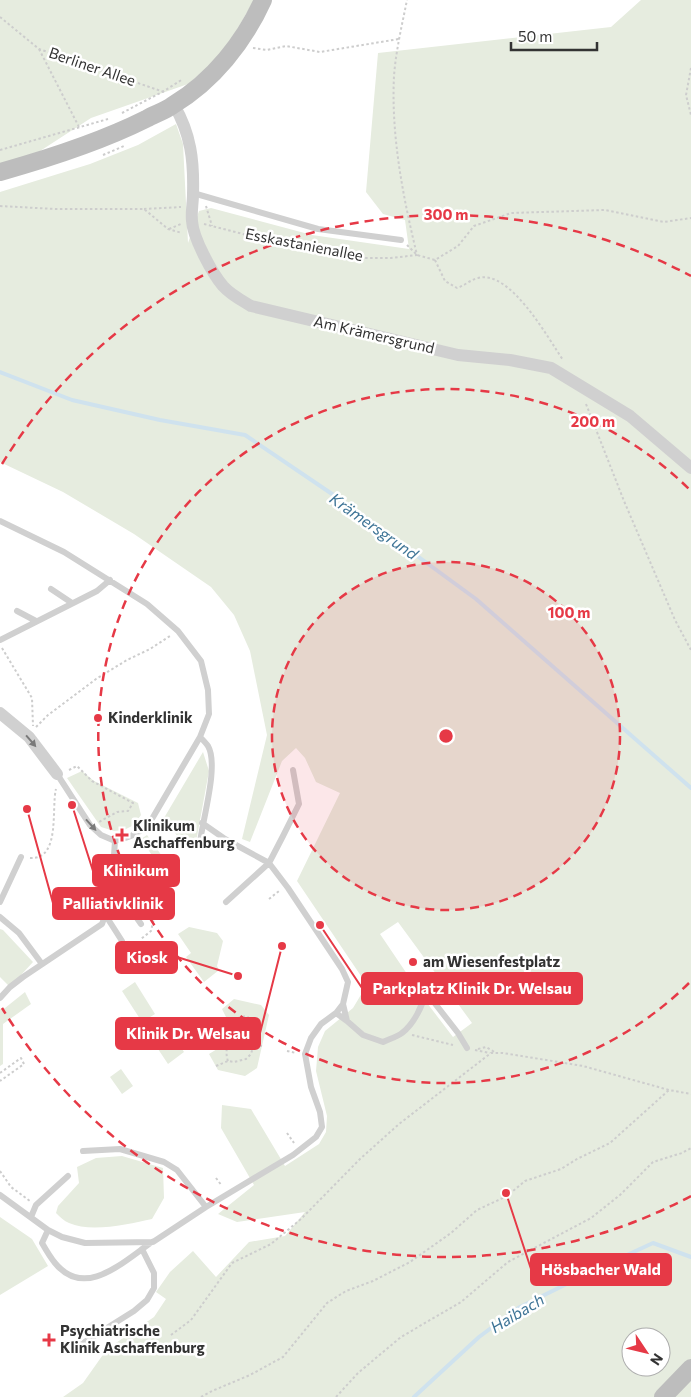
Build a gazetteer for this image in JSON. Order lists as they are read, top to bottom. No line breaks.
{"streets":{"street":["Am Krämersgrund"],"path":["Berliner Allee","Esskastanienallee"]},"crossings":[["Berliner Allee","Am Krämersgrund"],["Esskastanienallee","Am Krämersgrund"]],"water":["Krämersgrund","Haibach"],"places":{"other":["Kinderklinik","Klinikum","Palliativklinik","Parkplatz Klinik Dr. Welsau","Klinik Dr. Welsau","am Wiesenfestplatz","Kiosk","Hösbacher Wald"],"health":["Klinikum Aschaffenburg","Psychiatrische Klinik Aschaffenburg"]},"scale_bar":"50 m","north":"bottom right","rings":["300 m","200 m","100 m"]}
